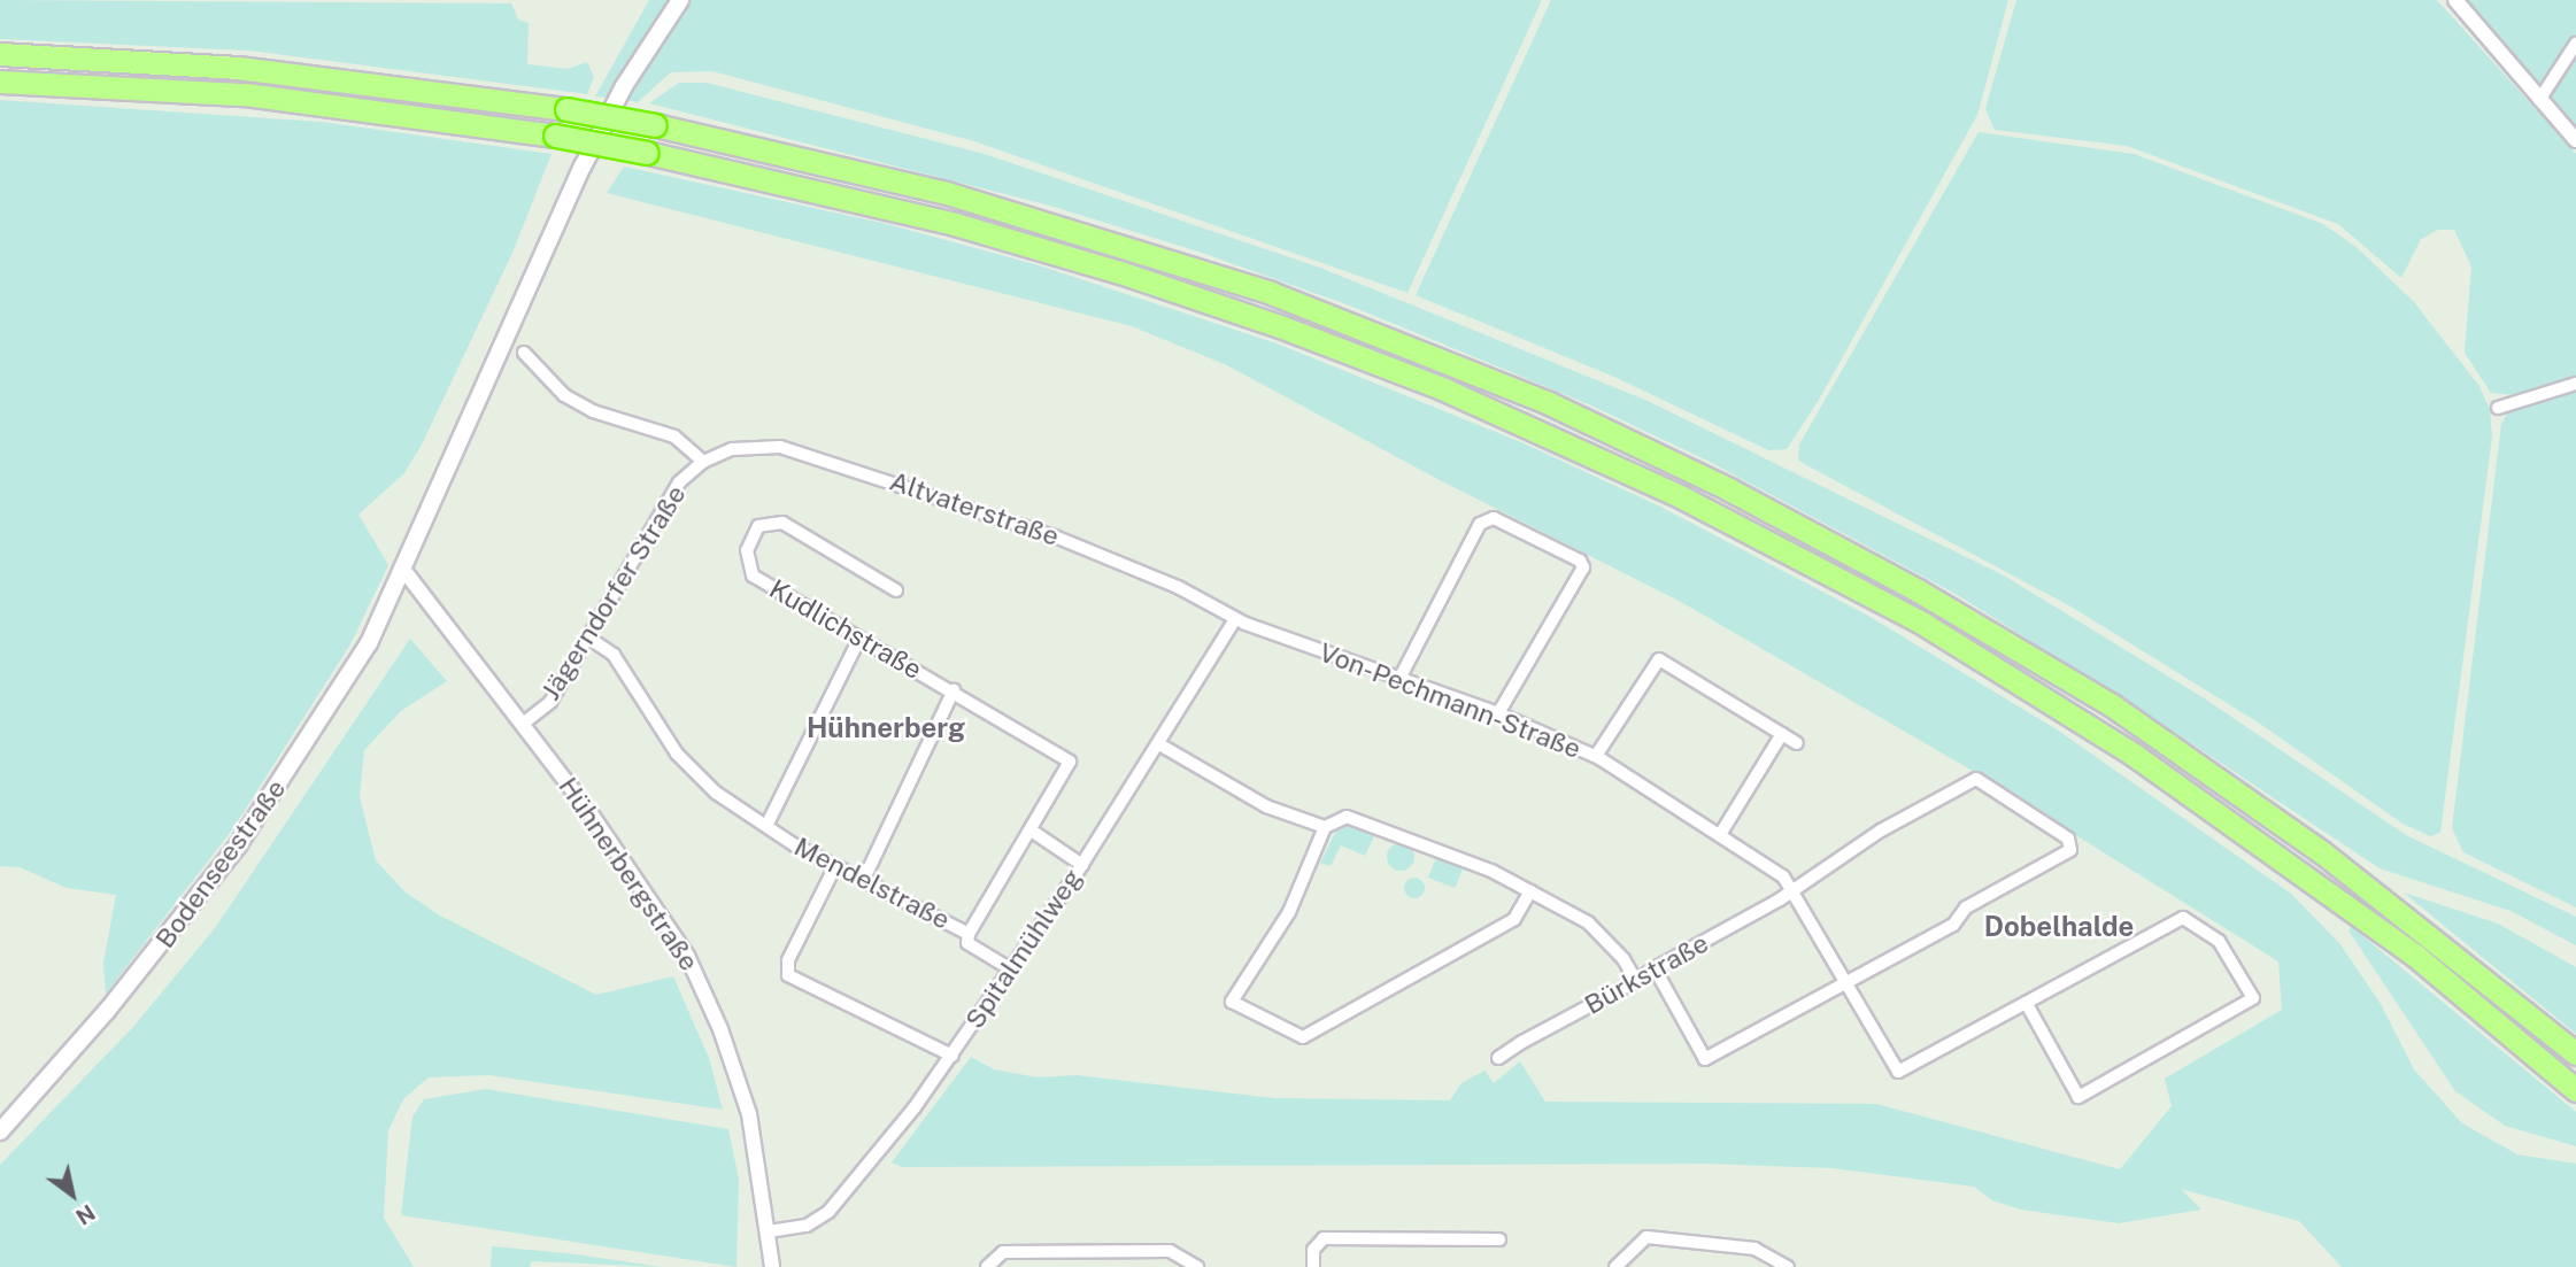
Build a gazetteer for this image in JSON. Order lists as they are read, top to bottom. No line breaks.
{"streets":{"main road":["Bodenseestraße"],"street":["Altvaterstraße","Jägerndorfer Straße","Kudlichstraße","Von-Pechmann-Straße","Hühnerbergstraße","Mendelstraße","Spitalmühlweg","Bürkstraße"]},"crossings":[["Altvaterstraße","Jägerndorfer Straße"],["Altvaterstraße","Von-Pechmann-Straße"],["Altvaterstraße","Spitalmühlweg"],["Jägerndorfer Straße","Hühnerbergstraße"],["Jägerndorfer Straße","Mendelstraße"],["Von-Pechmann-Straße","Spitalmühlweg"],["Von-Pechmann-Straße","Bürkstraße"],["Bodenseestraße","Hühnerbergstraße"],["Hühnerbergstraße","Spitalmühlweg"],["Mendelstraße","Spitalmühlweg"]],"districts":["Hühnerberg","Dobelhalde"],"north":"bottom right"}
